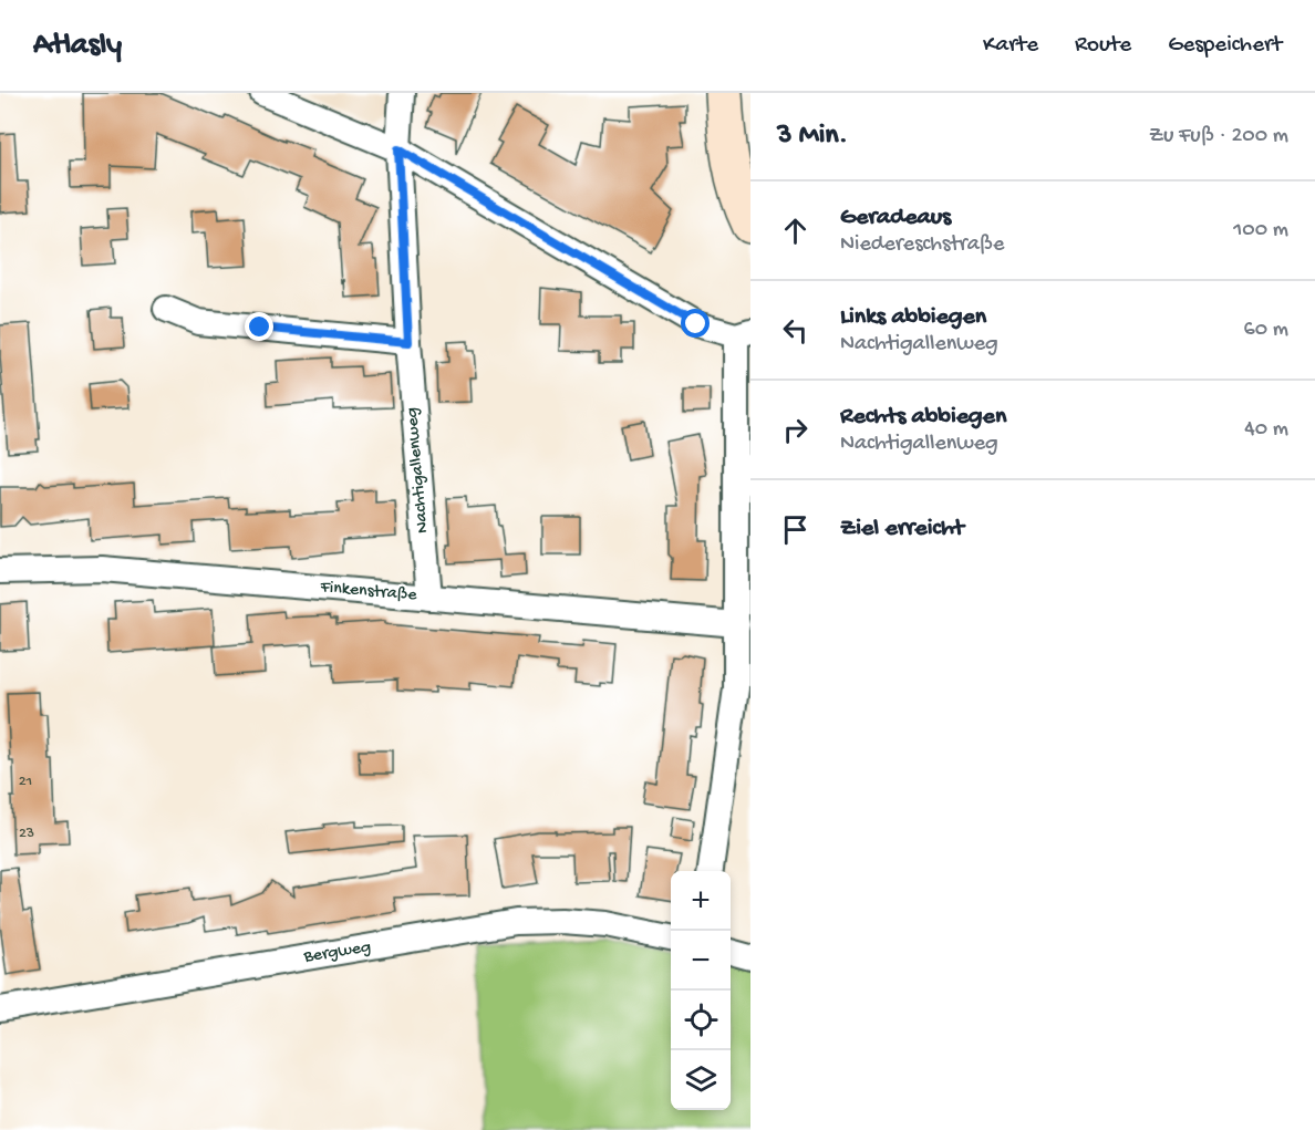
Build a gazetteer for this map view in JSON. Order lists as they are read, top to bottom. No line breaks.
{"streets":{"street":["Nachtigallenweg","Finkenstraße","Bergweg"]},"crossings":[["Nachtigallenweg","Finkenstraße"]],"house_numbers":["21","23"],"page":{"header":"Atlasly","nav":["Karte","Route","Gespeichert"],"heading":["3 Min.","Zu Fuß · 200 m"],"list":[["Geradeaus","Niedereschstraße","100 m"],["Links abbiegen","Nachtigallenweg","60 m"],["Rechts abbiegen","Nachtigallenweg","40 m"],"Ziel erreicht"],"map_buttons":["+","−"]}}
